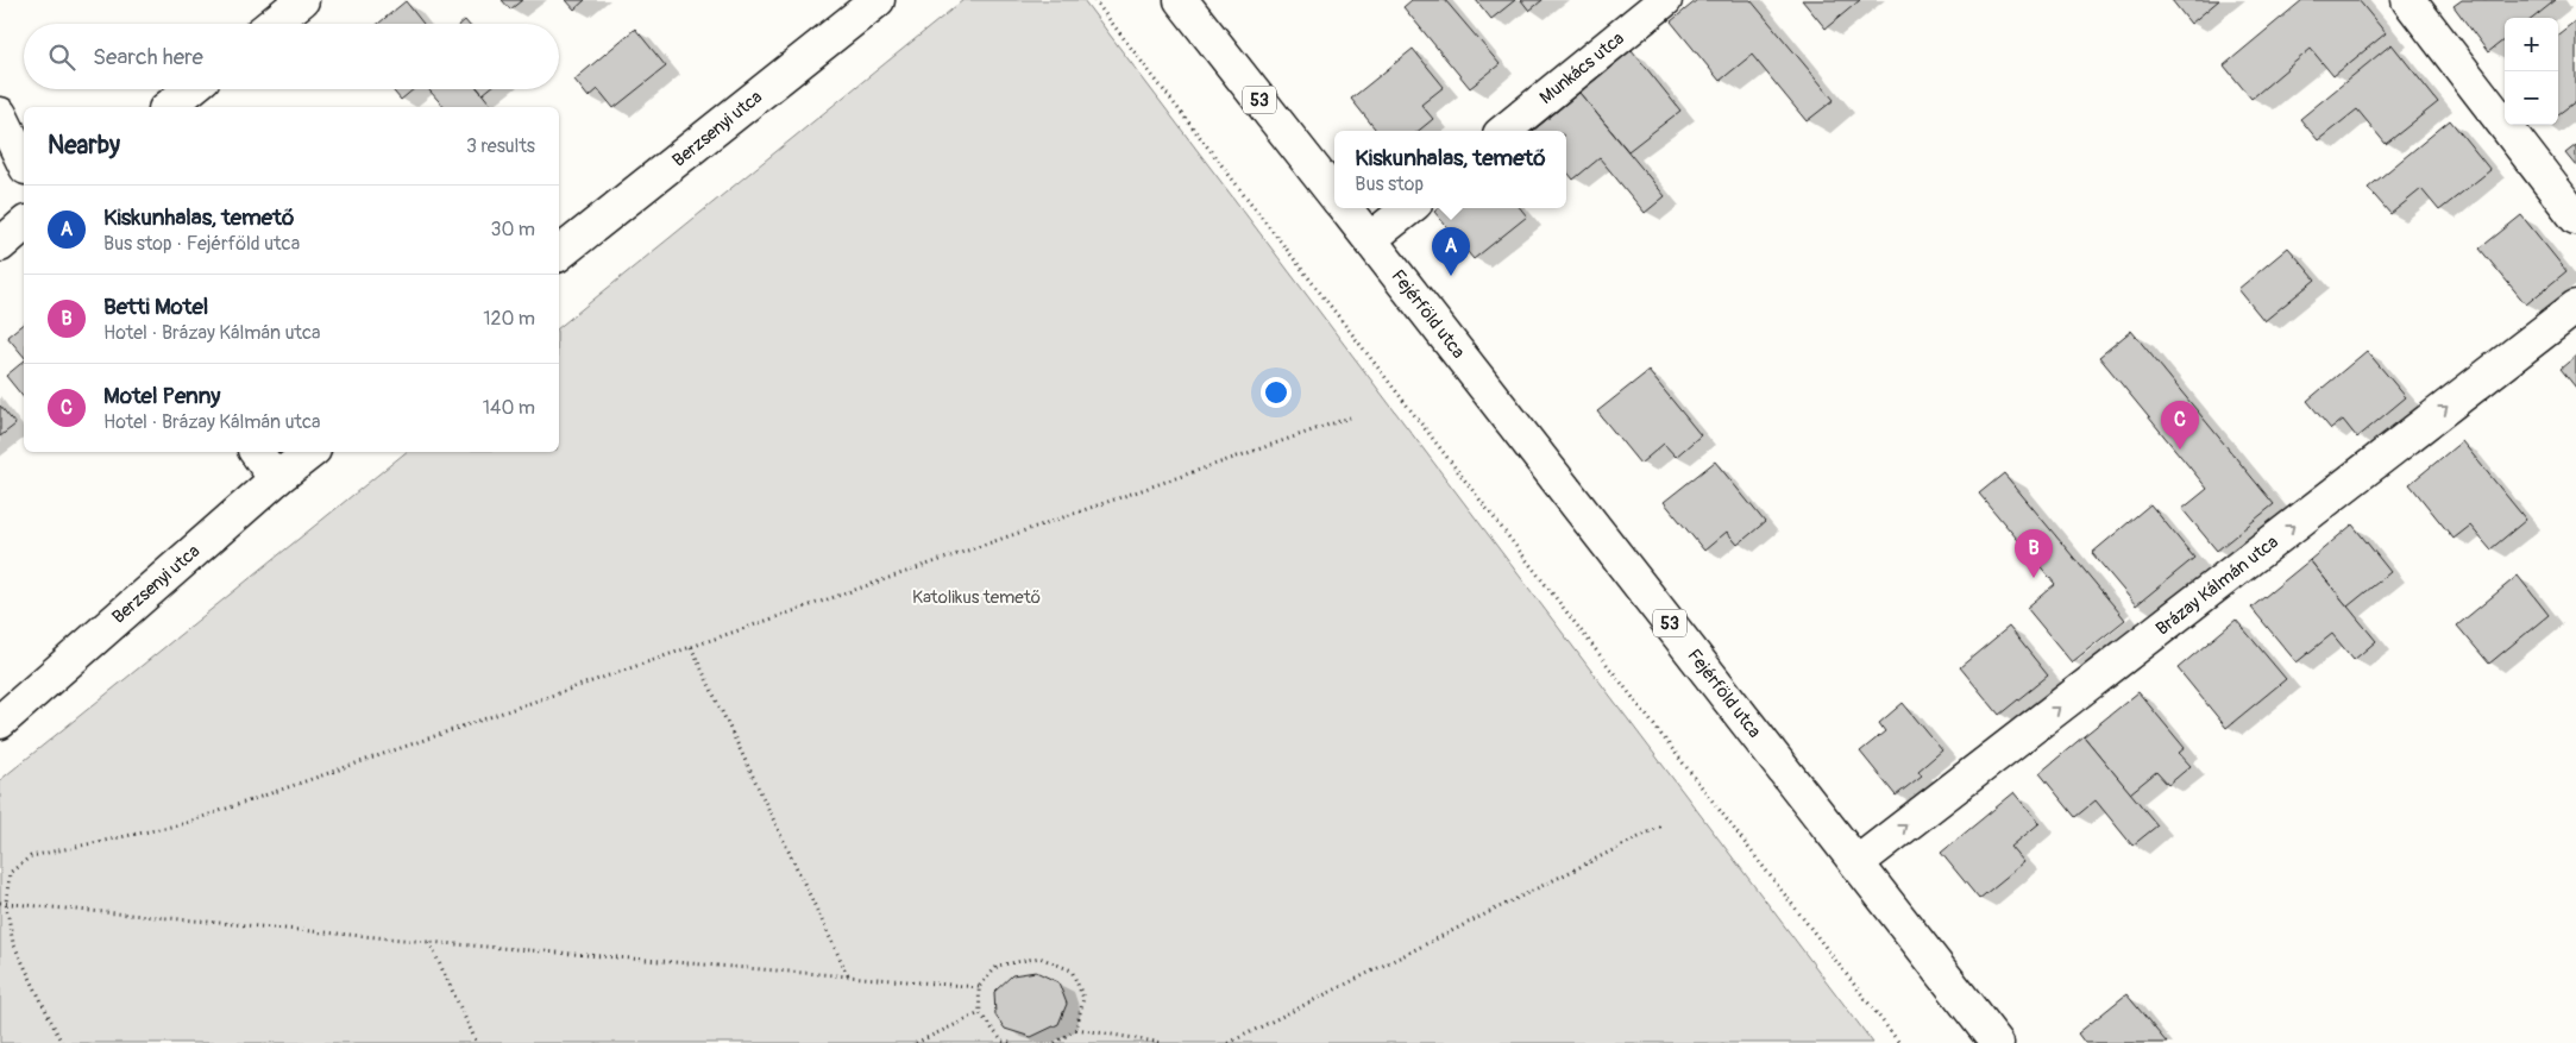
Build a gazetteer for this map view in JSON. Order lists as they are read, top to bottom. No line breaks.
{"streets":{"street":["Munkács utca","53","Berzsenyi utca","Fejérföld utca","Brázay Kálmán utca"]},"crossings":[["Fejérföld utca","Brázay Kálmán utca"]],"one_way":["Brázay Kálmán utca"],"parks":["Katolikus temető"],"page":{"map_buttons":["+","−"],"search":"Search here","heading":["Nearby","3 results"],"popup":["Kiskunhalas, temető","Bus stop"],"list":[{"mark":"A","name":"Kiskunhalas, temető","note":"Bus stop · Fejérföld utca","value":"30 m"},{"mark":"B","name":"Betti Motel","note":"Hotel · Brázay Kálmán utca","value":"120 m"},{"mark":"C","name":"Motel Penny","note":"Hotel · Brázay Kálmán utca","value":"140 m"}],"pins":["A","C","B"]}}
